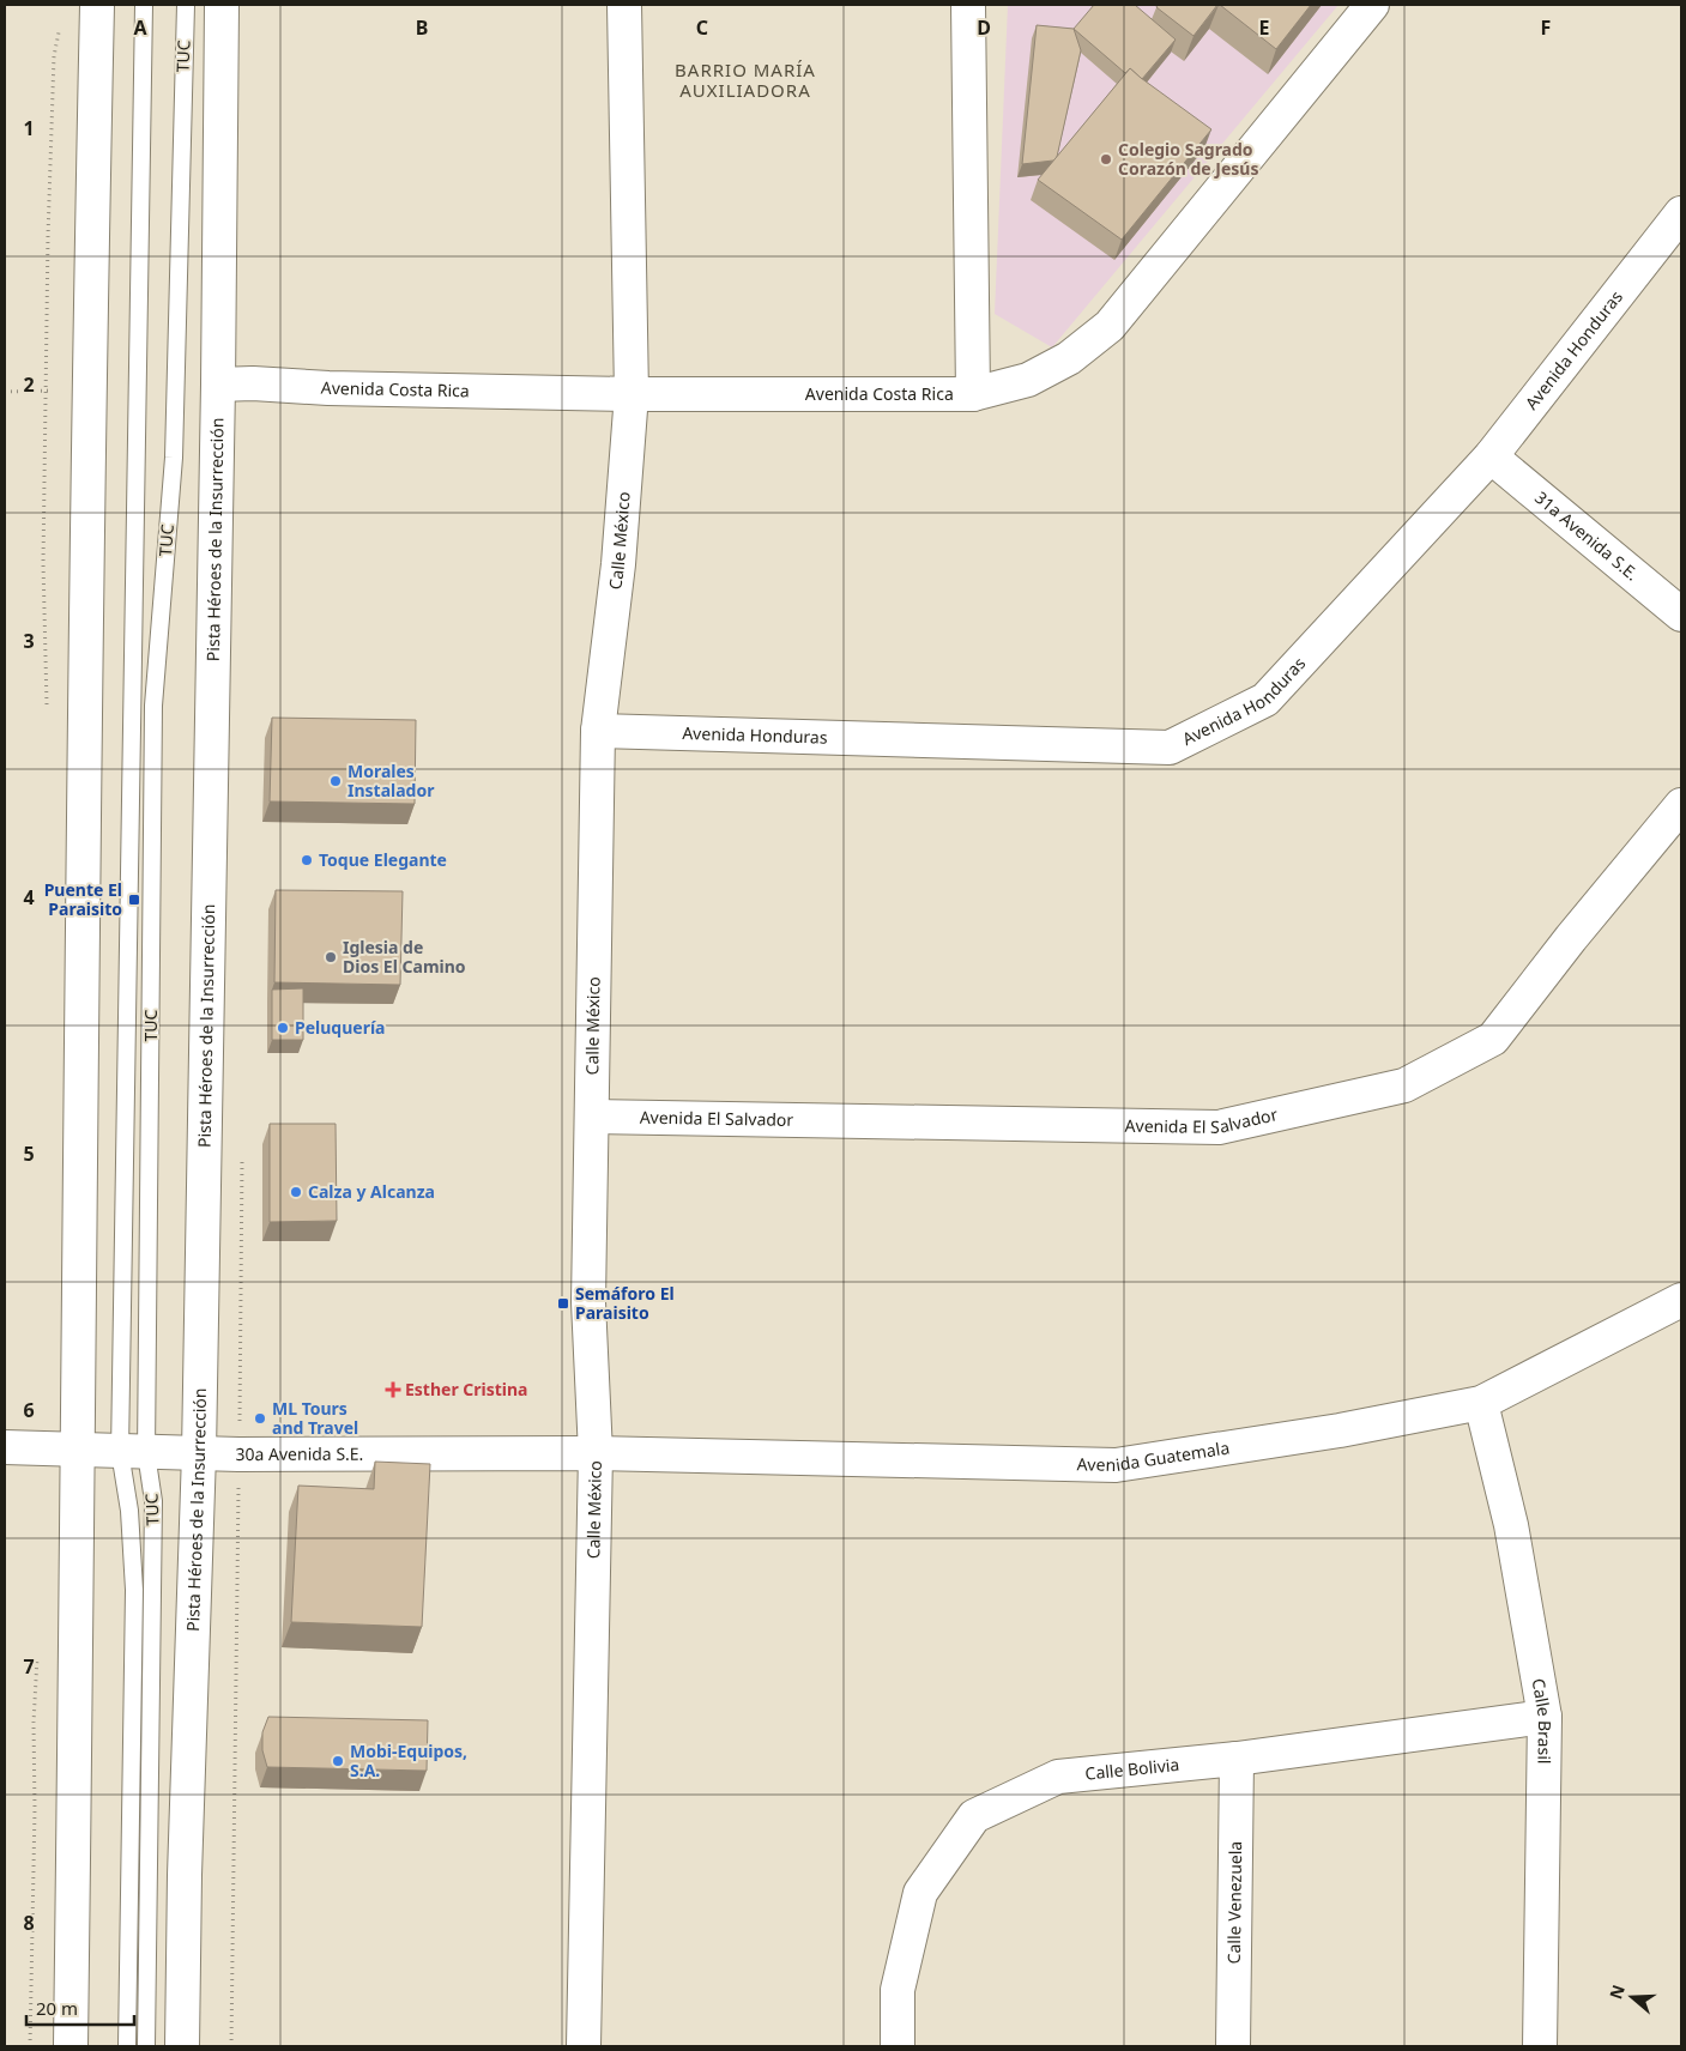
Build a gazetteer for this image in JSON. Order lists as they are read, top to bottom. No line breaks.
{"streets":{"street":["Avenida Honduras","Avenida Costa Rica","31a Avenida S.E.","Pista Héroes de la Insurrección","Calle México","Avenida El Salvador","30a Avenida S.E.","Avenida Guatemala","Calle Brasil","Calle Bolivia","Calle Venezuela"],"lane":["TUC"]},"crossings":[["TUC","30a Avenida S.E."],["Avenida Honduras","31a Avenida S.E."],["Avenida Honduras","Calle México"],["Avenida Costa Rica","Pista Héroes de la Insurrección"],["Avenida Costa Rica","Calle México"],["Pista Héroes de la Insurrección","30a Avenida S.E."],["Calle México","Avenida El Salvador"],["Calle México","30a Avenida S.E."],["Calle México","Avenida Guatemala"],["30a Avenida S.E.","Avenida Guatemala"],["Avenida Guatemala","Calle Brasil"],["Calle Brasil","Calle Bolivia"],["Calle Bolivia","Calle Venezuela"]],"districts":["BARRIO MARÍA AUXILIADORA"],"places":{"other":["Colegio Sagrado Corazón de Jesús","Morales Instalador","Toque Elegante","Iglesia de Dios El Camino","Peluquería","Calza y Alcanza","ML Tours and Travel","Mobi-Equipos, S.A."],"transit":["Puente El Paraisito","Semáforo El Paraisito"],"health":["Esther Cristina"]},"scale_bar":"20 m","north":"left","grid":{"columns":["A","B","C","D","E","F"],"rows":["1","2","3","4","5","6","7","8"]}}
